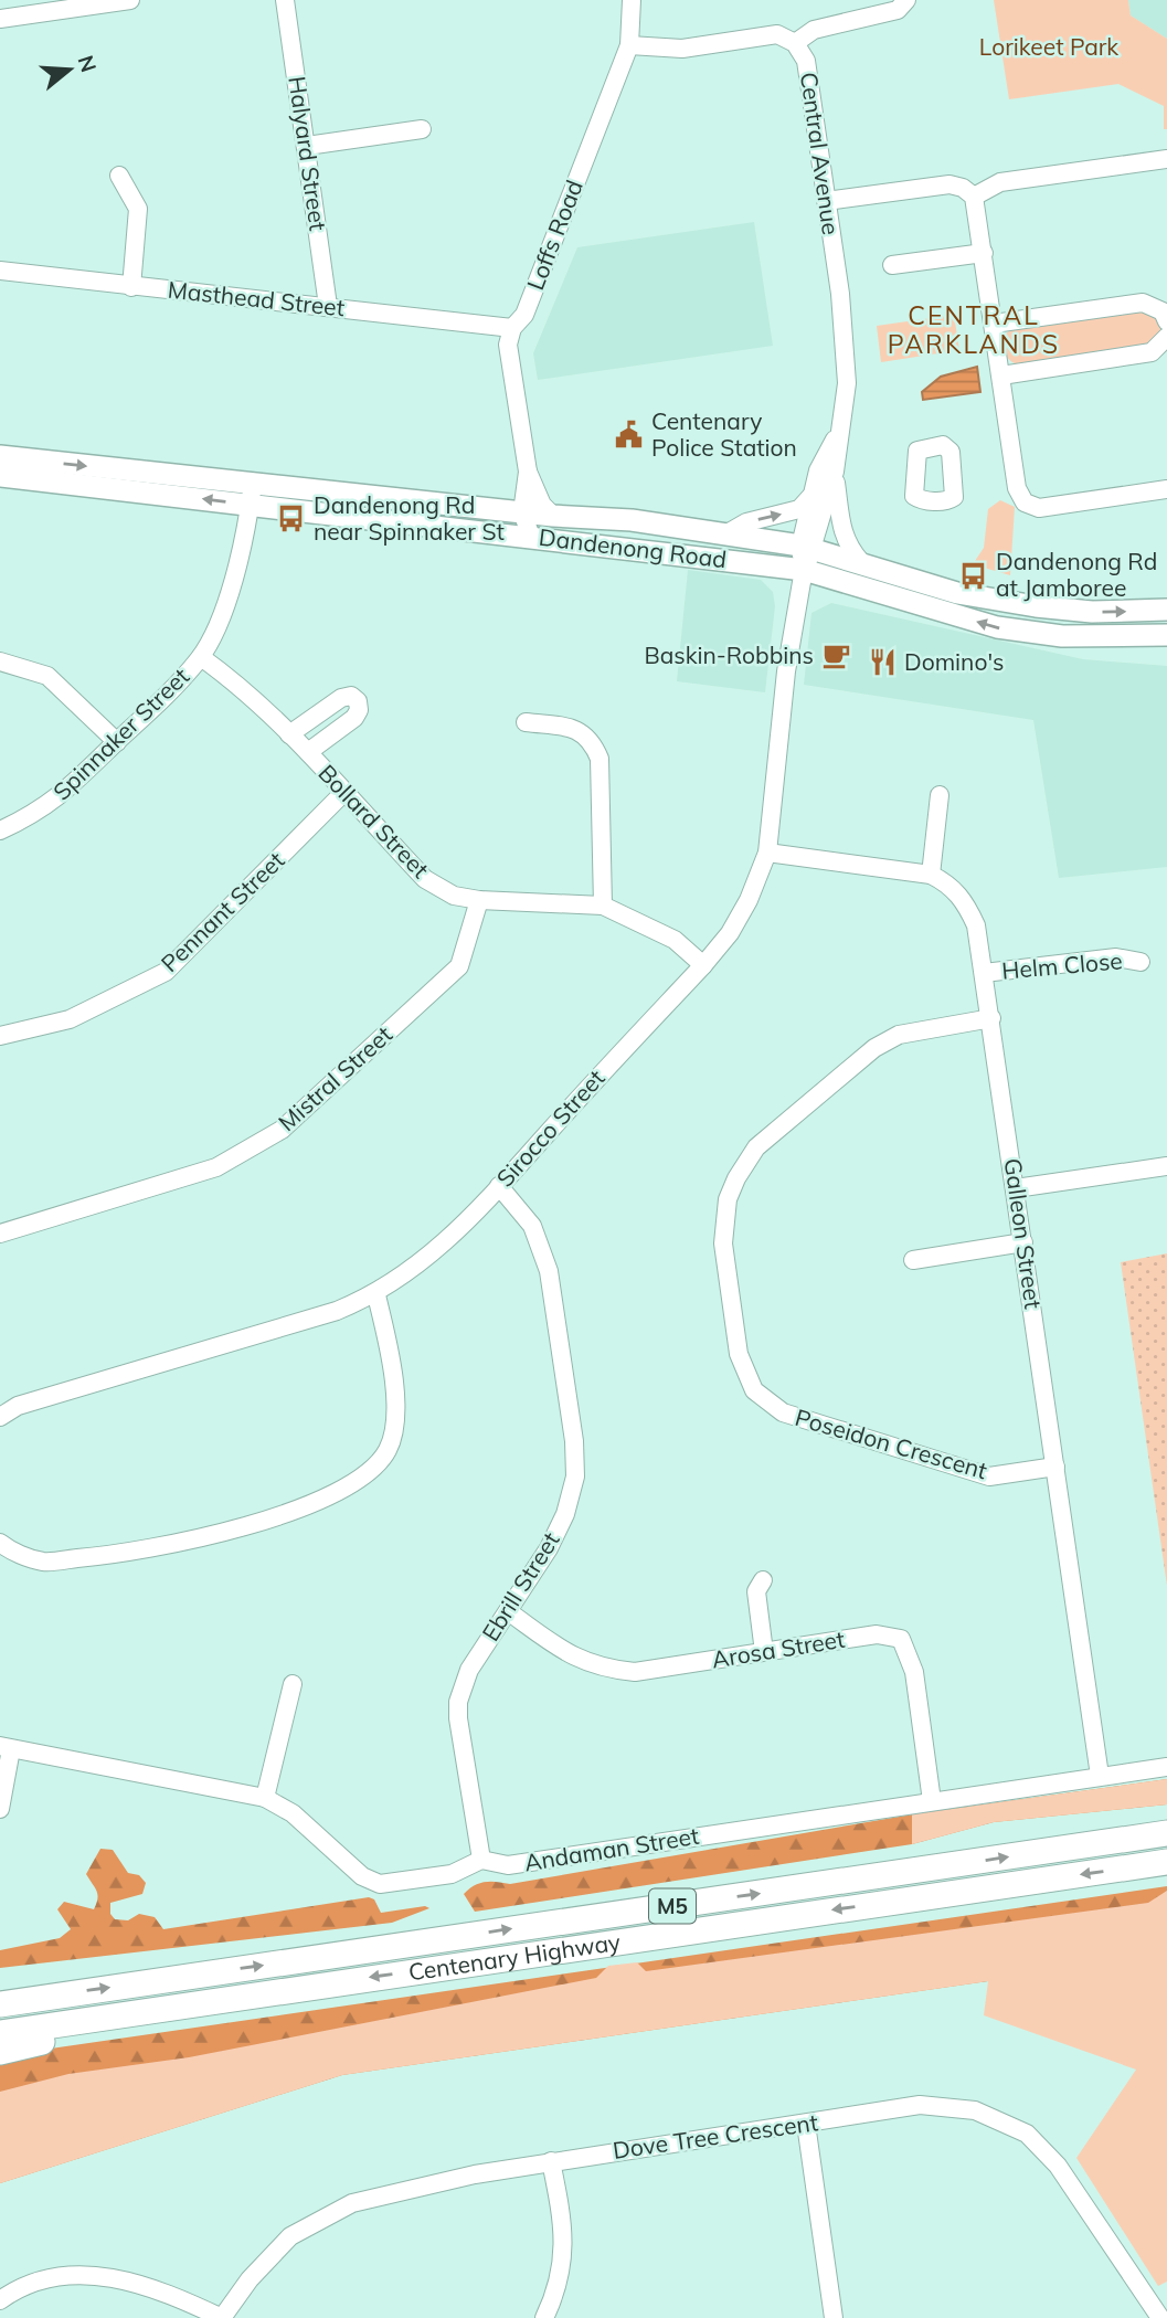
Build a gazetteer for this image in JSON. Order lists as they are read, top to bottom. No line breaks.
{"streets":{"highway":["M5","Centenary Highway"],"main road":["Dandenong Road"],"street":["Halyard Street","Central Avenue","Loffs Road","Masthead Street","Spinnaker Street","Bollard Street","Pennant Street","Helm Close","Mistral Street","Sirocco Street","Galleon Street","Poseidon Crescent","Ebrill Street","Arosa Street","Andaman Street","Dove Tree Crescent"]},"crossings":[["Halyard Street","Masthead Street"],["Central Avenue","Loffs Road"],["Central Avenue","Dandenong Road"],["Central Avenue","Sirocco Street"],["Loffs Road","Masthead Street"],["Loffs Road","Dandenong Road"],["Dandenong Road","Spinnaker Street"],["Dandenong Road","Sirocco Street"],["Spinnaker Street","Bollard Street"],["Bollard Street","Pennant Street"],["Bollard Street","Mistral Street"],["Bollard Street","Sirocco Street"],["Helm Close","Galleon Street"],["Sirocco Street","Galleon Street"],["Sirocco Street","Ebrill Street"],["Galleon Street","Poseidon Crescent"],["Galleon Street","Andaman Street"],["Ebrill Street","Arosa Street"],["Ebrill Street","Andaman Street"],["Arosa Street","Andaman Street"]],"districts":["CENTRAL PARKLANDS"],"parks":["Lorikeet Park"],"places":{"public building":["Centenary Police Station"],"bus stop":["Dandenong Rd near Spinnaker St","Dandenong Rd at Jamboree"],"cafe":["Baskin-Robbins"],"restaurant":["Domino's"]},"north":"right"}
